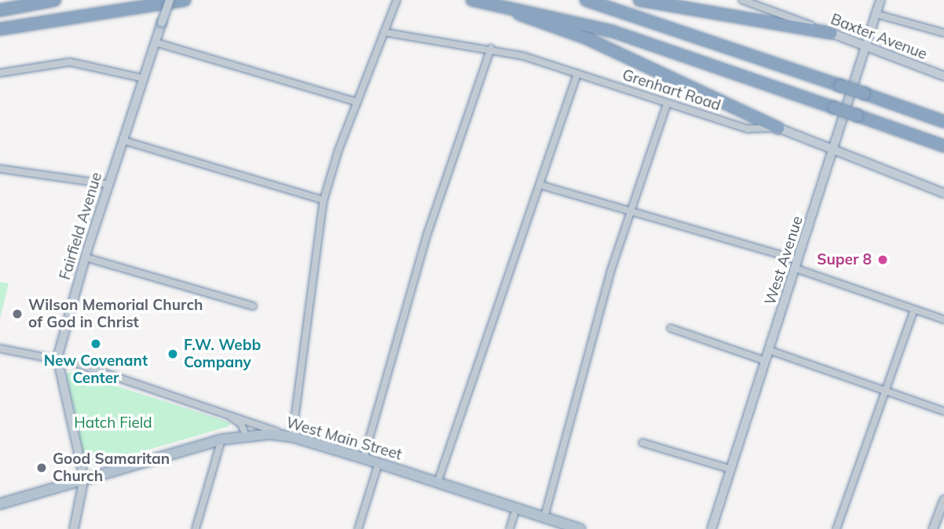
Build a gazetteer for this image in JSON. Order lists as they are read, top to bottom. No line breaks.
{"streets":{"main road":["Baxter Avenue","Grenhart Road","Fairfield Avenue","West Avenue","West Main Street"]},"crossings":[["Baxter Avenue","West Avenue"],["Grenhart Road","West Avenue"],["Fairfield Avenue","West Main Street"]],"parks":["Hatch Field"],"places":["Super 8","Wilson Memorial Church of God in Christ","New Covenant Center","F.W. Webb Company","Good Samaritan Church"]}
